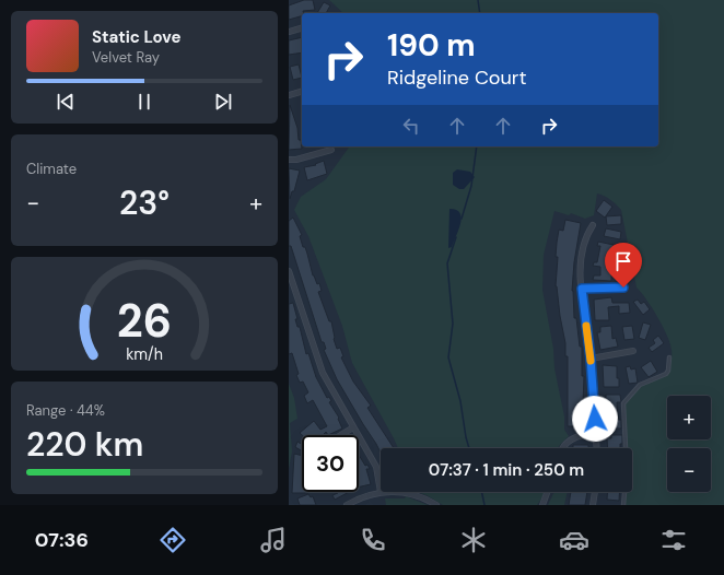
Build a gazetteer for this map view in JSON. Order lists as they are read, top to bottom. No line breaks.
{"page":{"turn":["190 m","Ridgeline Court"],"song":["Static Love","Velvet Ray"],"tile":["Climate",["Range · 44%","220 km"]],"heat":["−","23°","+"],"map_buttons":["+","−"],"limit":"30","trip":"07:37 · 1 min · 250 m","tabs":"07:36","gauge":["26","km/h"]}}
